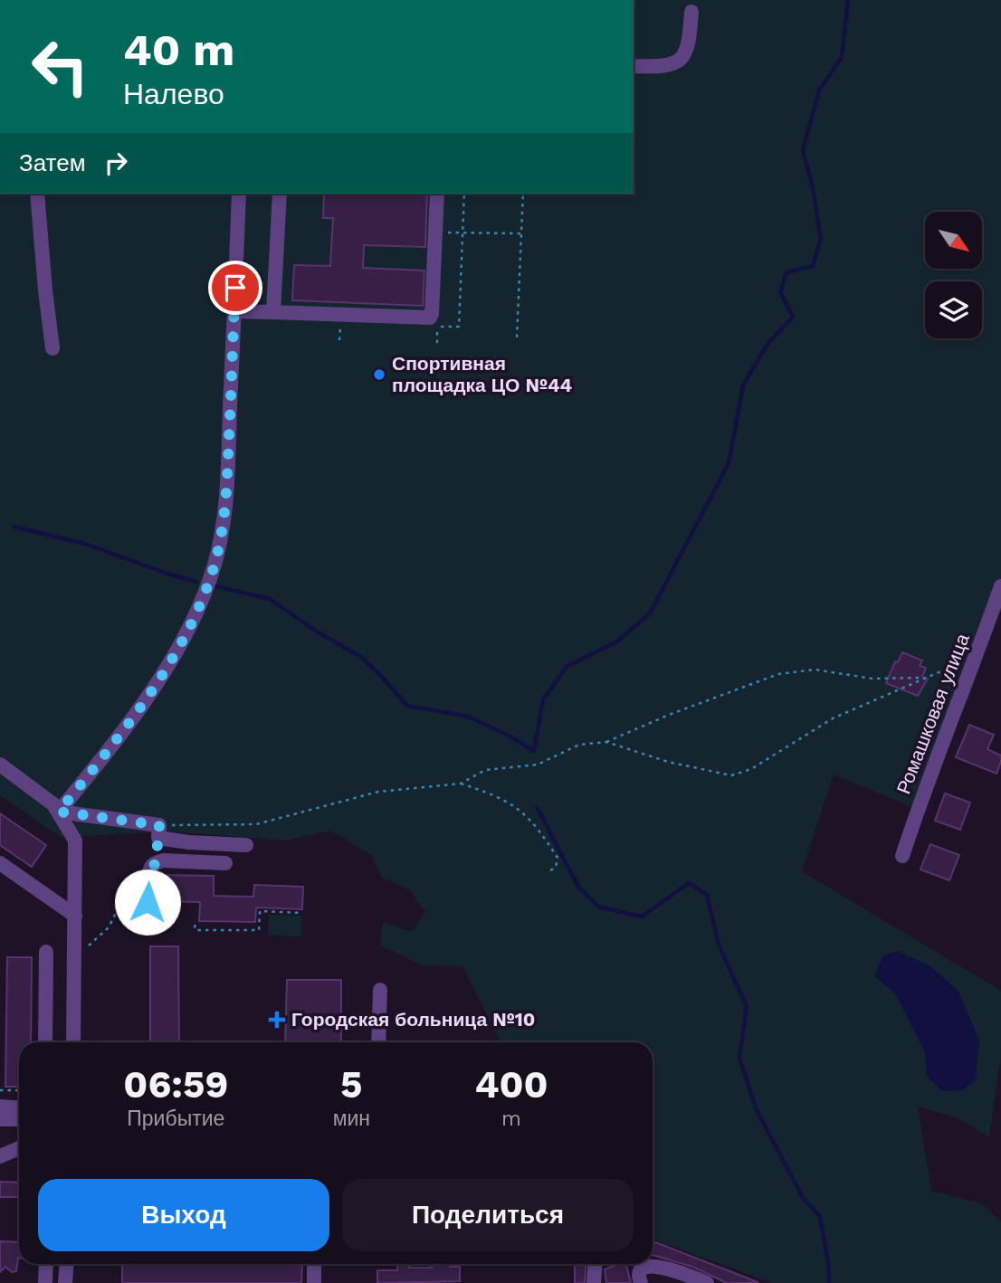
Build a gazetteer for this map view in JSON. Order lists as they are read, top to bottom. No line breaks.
{"streets":{"street":["Ромашковая улица"]},"places":{"other":["Спортивная площадка ЦО №44"],"health":["Городская больница №10"]},"north":"bottom right","page":{"turn":["40 m","Налево"],"then":"Затем","eta":["06:59","Прибытие","5","мин","400","m"],"buttons":["Выход","Поделиться"]}}
